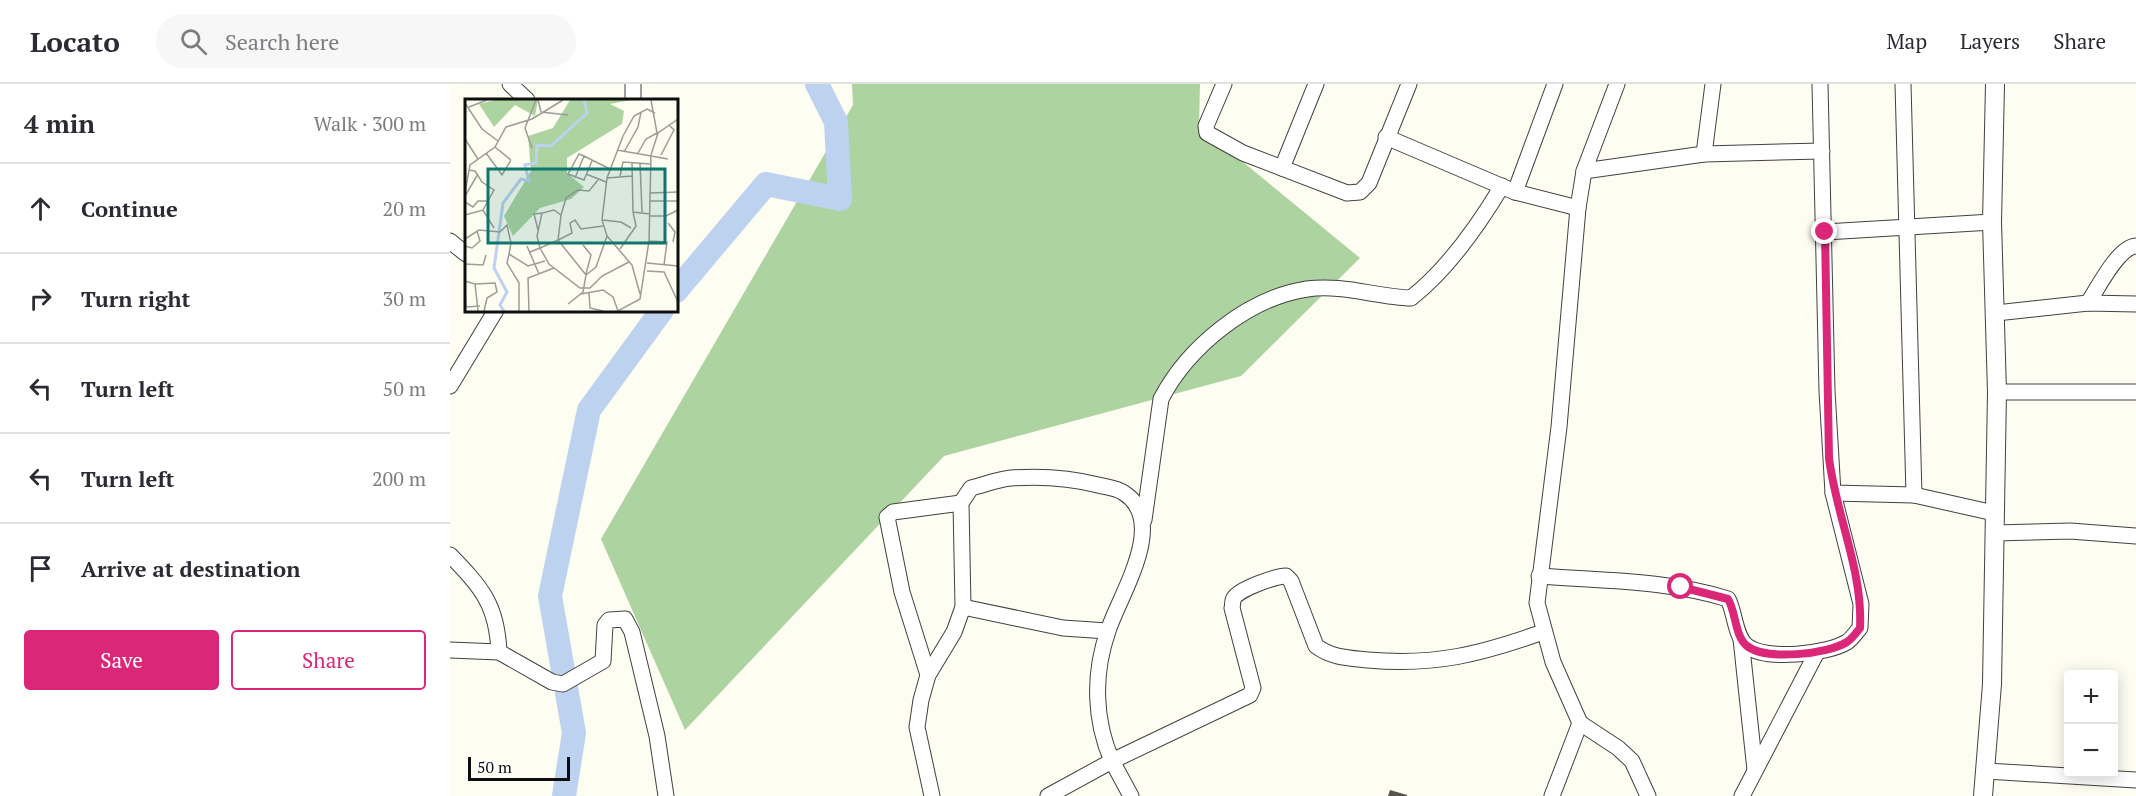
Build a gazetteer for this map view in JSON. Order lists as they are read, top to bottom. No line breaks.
{"scale_bar":"50 m","page":{"header":"Locato","search":"Search here","nav":["Map","Layers","Share"],"heading":["4 min","Walk · 300 m"],"list":[["Continue","20 m"],["Turn right","30 m"],["Turn left","50 m"],["Turn left","200 m"],"Arrive at destination"],"buttons":["Save","Share"],"map_buttons":["+","−"],"scale":"50 m"}}
